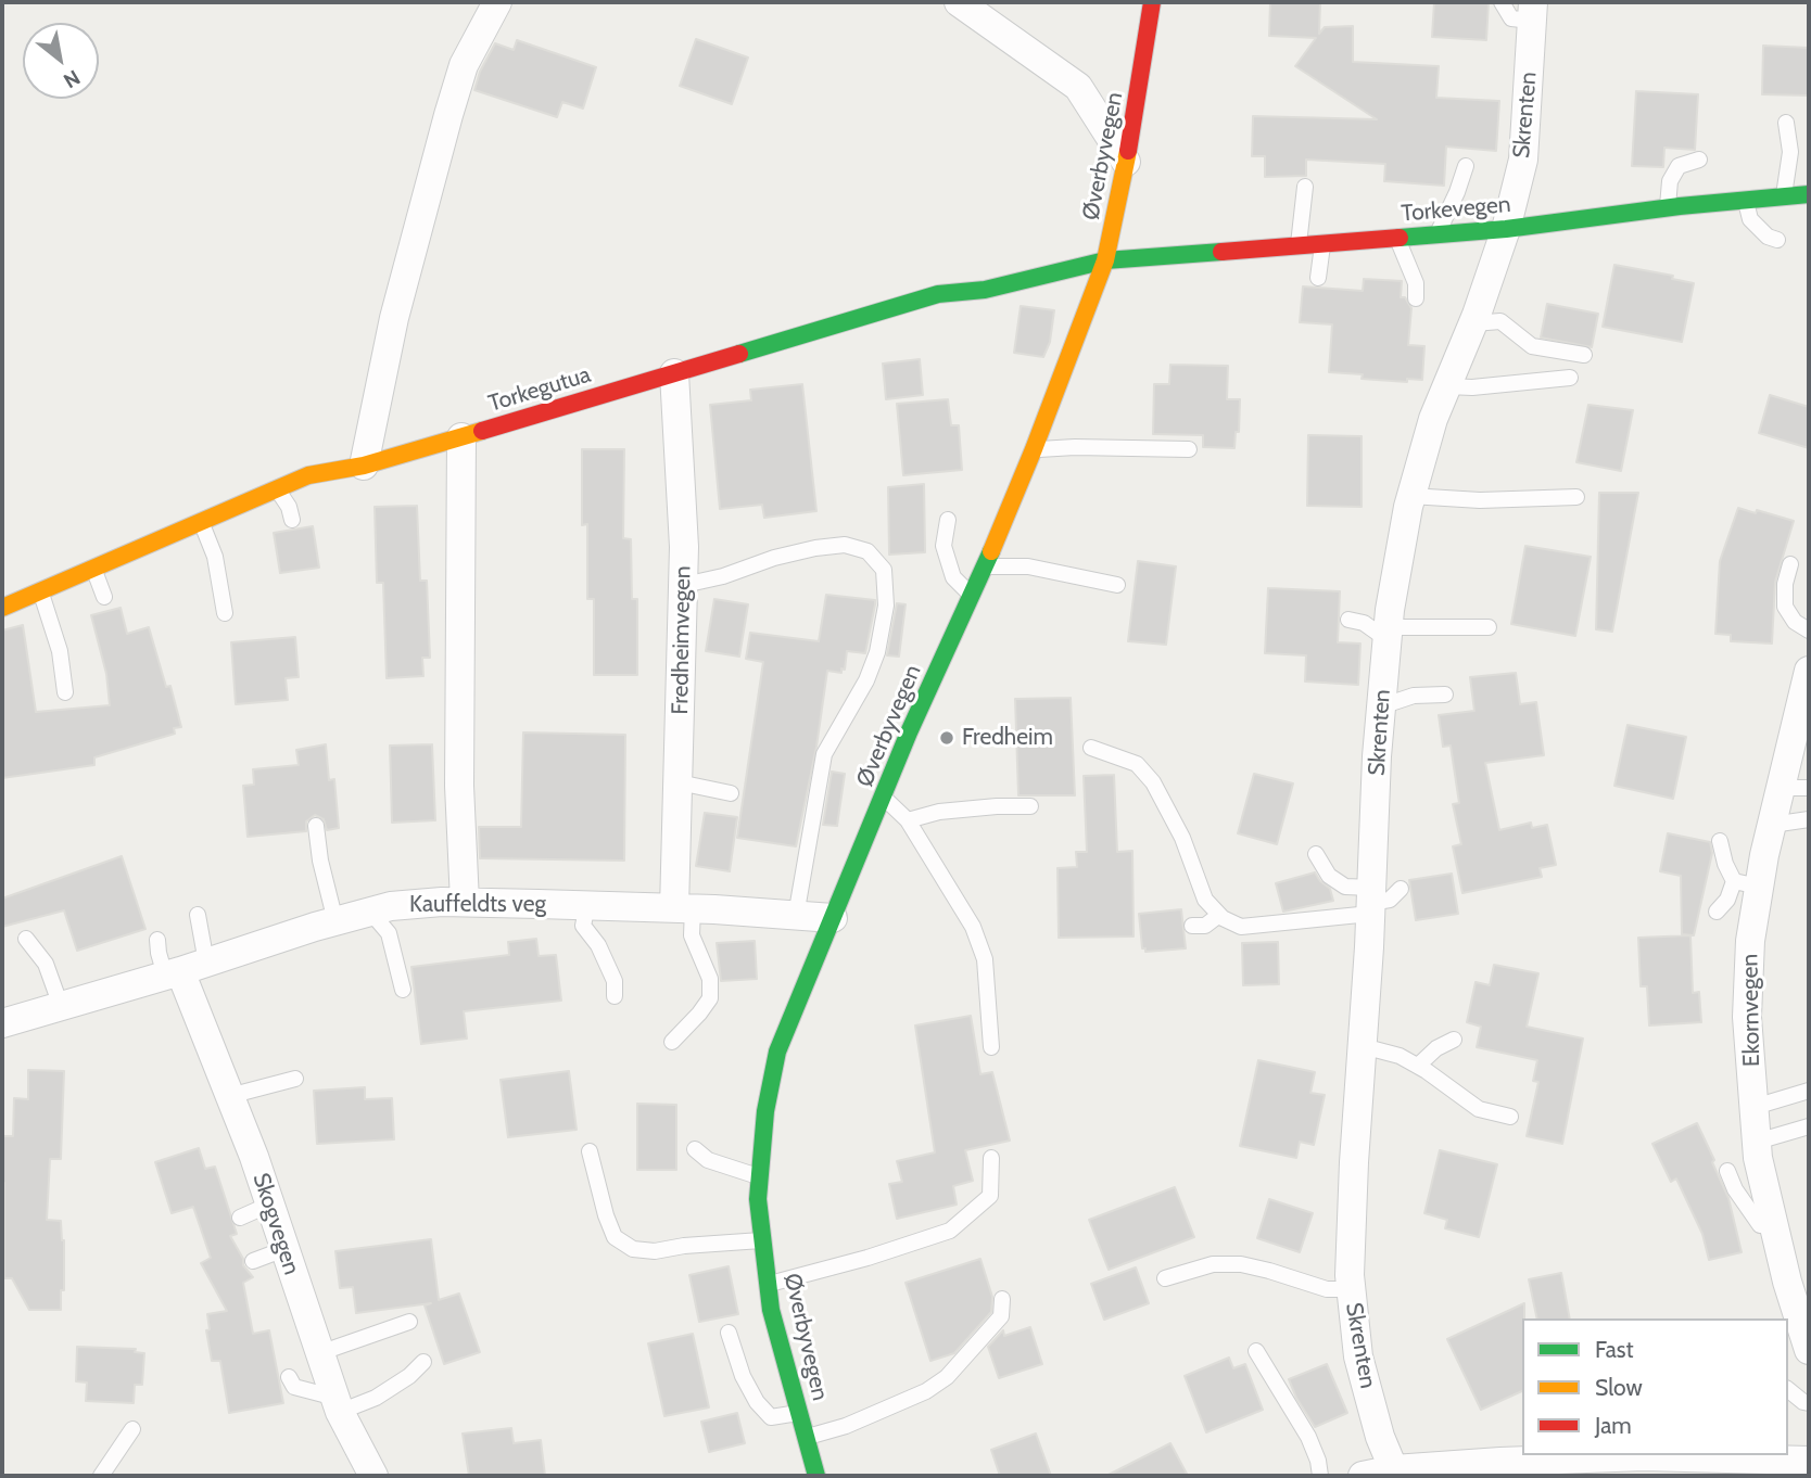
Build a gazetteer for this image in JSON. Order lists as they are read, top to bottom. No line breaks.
{"streets":{"street":["Skrenten","Øverbyvegen","Torkevegen","Torkegutua","Fredheimvegen","Kauffeldts veg","Ekornvegen","Skogvegen"]},"crossings":[["Skrenten","Torkevegen"],["Øverbyvegen","Torkevegen"],["Øverbyvegen","Torkegutua"],["Øverbyvegen","Kauffeldts veg"],["Torkevegen","Torkegutua"],["Torkegutua","Fredheimvegen"],["Fredheimvegen","Kauffeldts veg"],["Kauffeldts veg","Skogvegen"]],"places":["Fredheim"],"legend":["Fast","Slow","Jam"],"north":"bottom right"}
